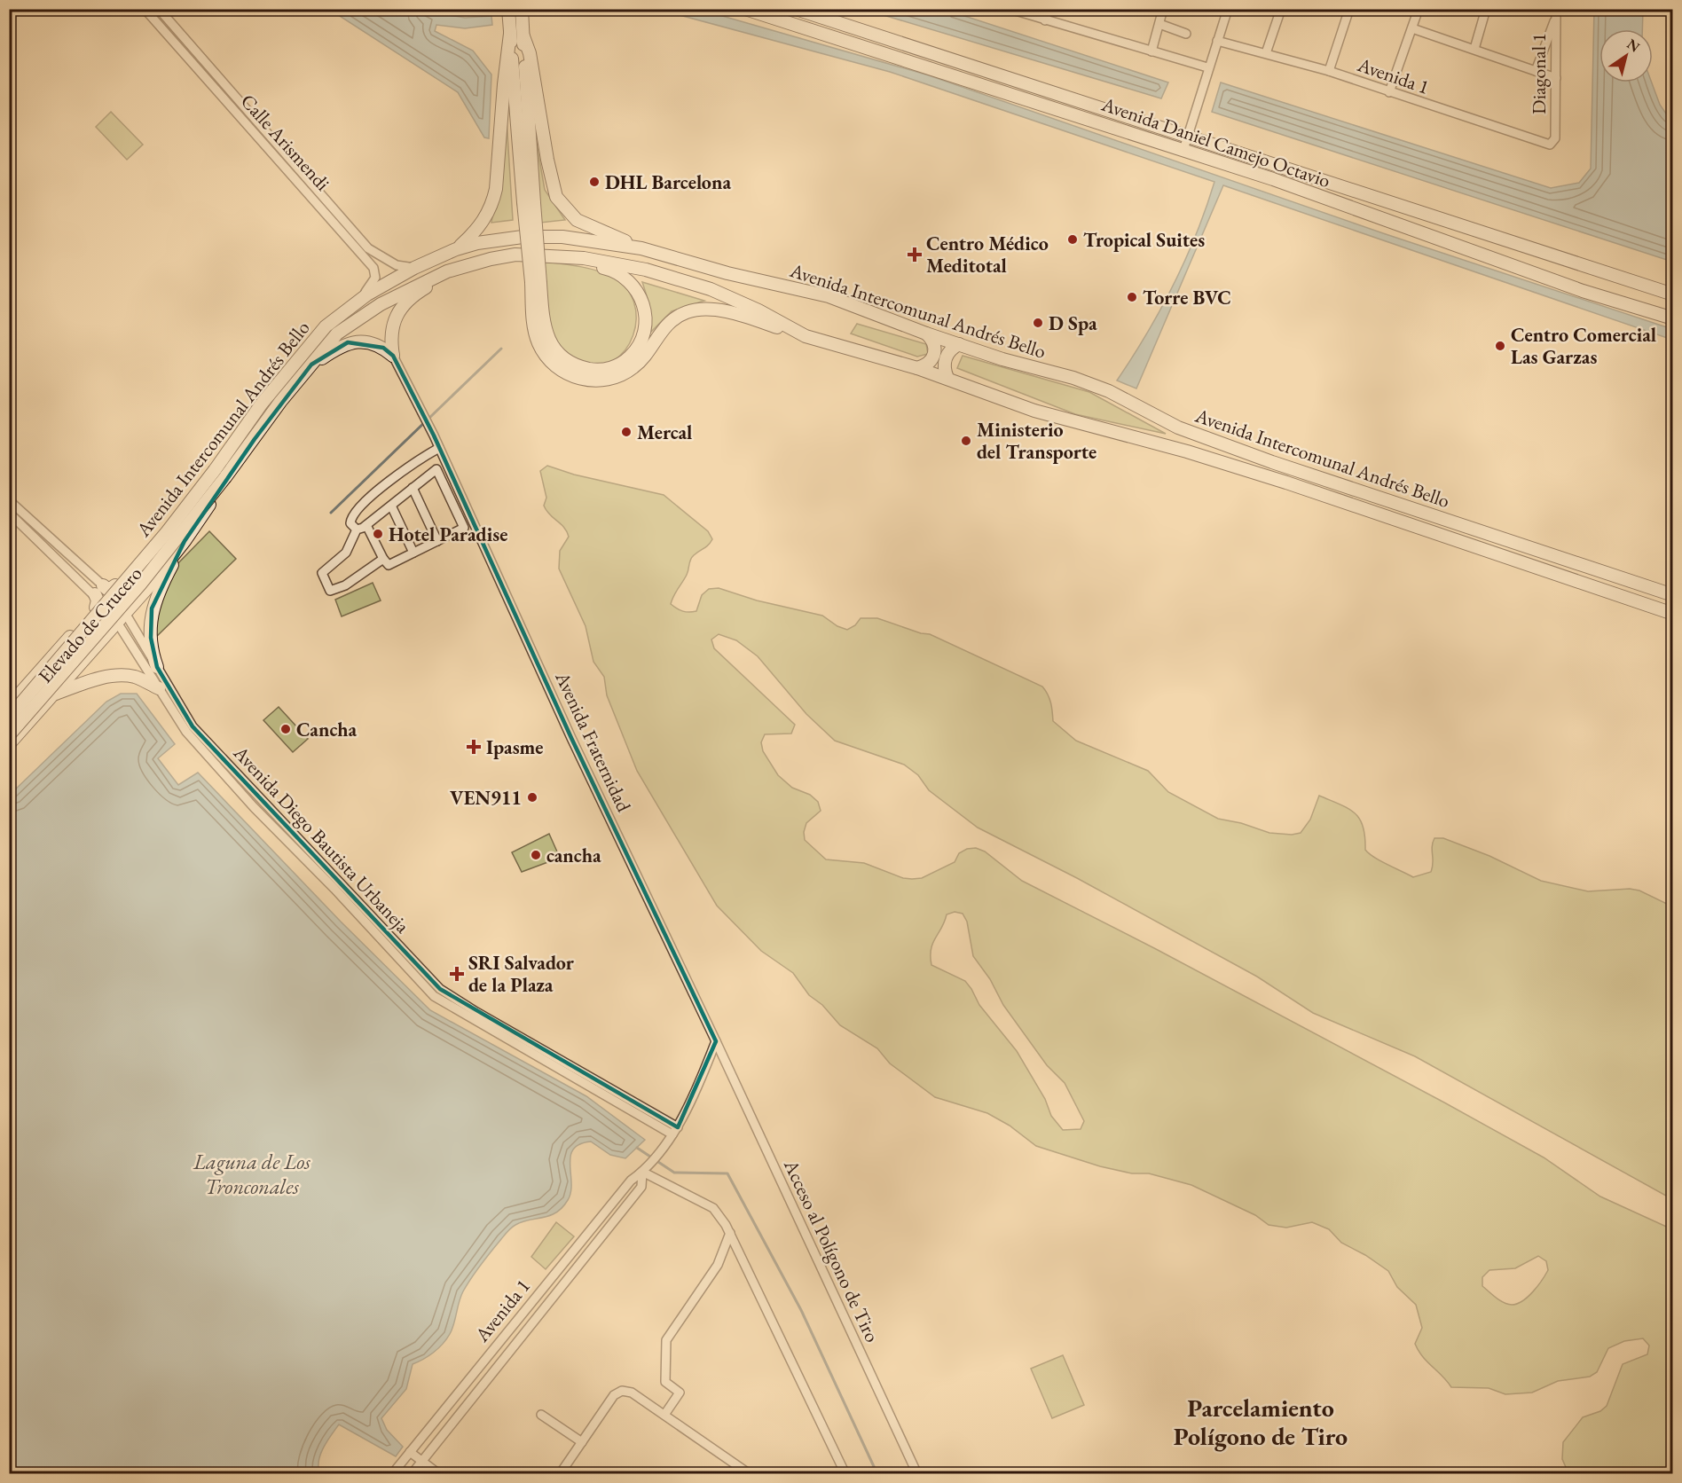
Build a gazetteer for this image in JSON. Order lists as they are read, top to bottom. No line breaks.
{"streets":{"main road":["Avenida Daniel Camejo Octavio","Avenida Intercomunal Andrés Bello","Elevado de Crucero"],"street":["Diagonal 1","Avenida 1","Calle Arismendi","Avenida Fraternidad","Avenida Diego Bautista Urbaneja","Acceso al Polígono de Tiro"]},"crossings":[["Diagonal 1","Avenida 1"],["Calle Arismendi","Avenida Intercomunal Andrés Bello"],["Avenida Intercomunal Andrés Bello","Elevado de Crucero"],["Elevado de Crucero","Avenida Diego Bautista Urbaneja"],["Avenida Fraternidad","Acceso al Polígono de Tiro"]],"districts":["Parcelamiento Polígono de Tiro"],"water":["Laguna de Los Tronconales"],"places":{"other":["DHL Barcelona","Tropical Suites","Torre BVC","D Spa","Centro Comercial Las Garzas","Mercal","Ministerio del Transporte","Hotel Paradise","Cancha","VEN911","cancha"],"health":["Centro Médico Meditotal","Ipasme","SRI Salvador de la Plaza"]},"north":"top right"}
